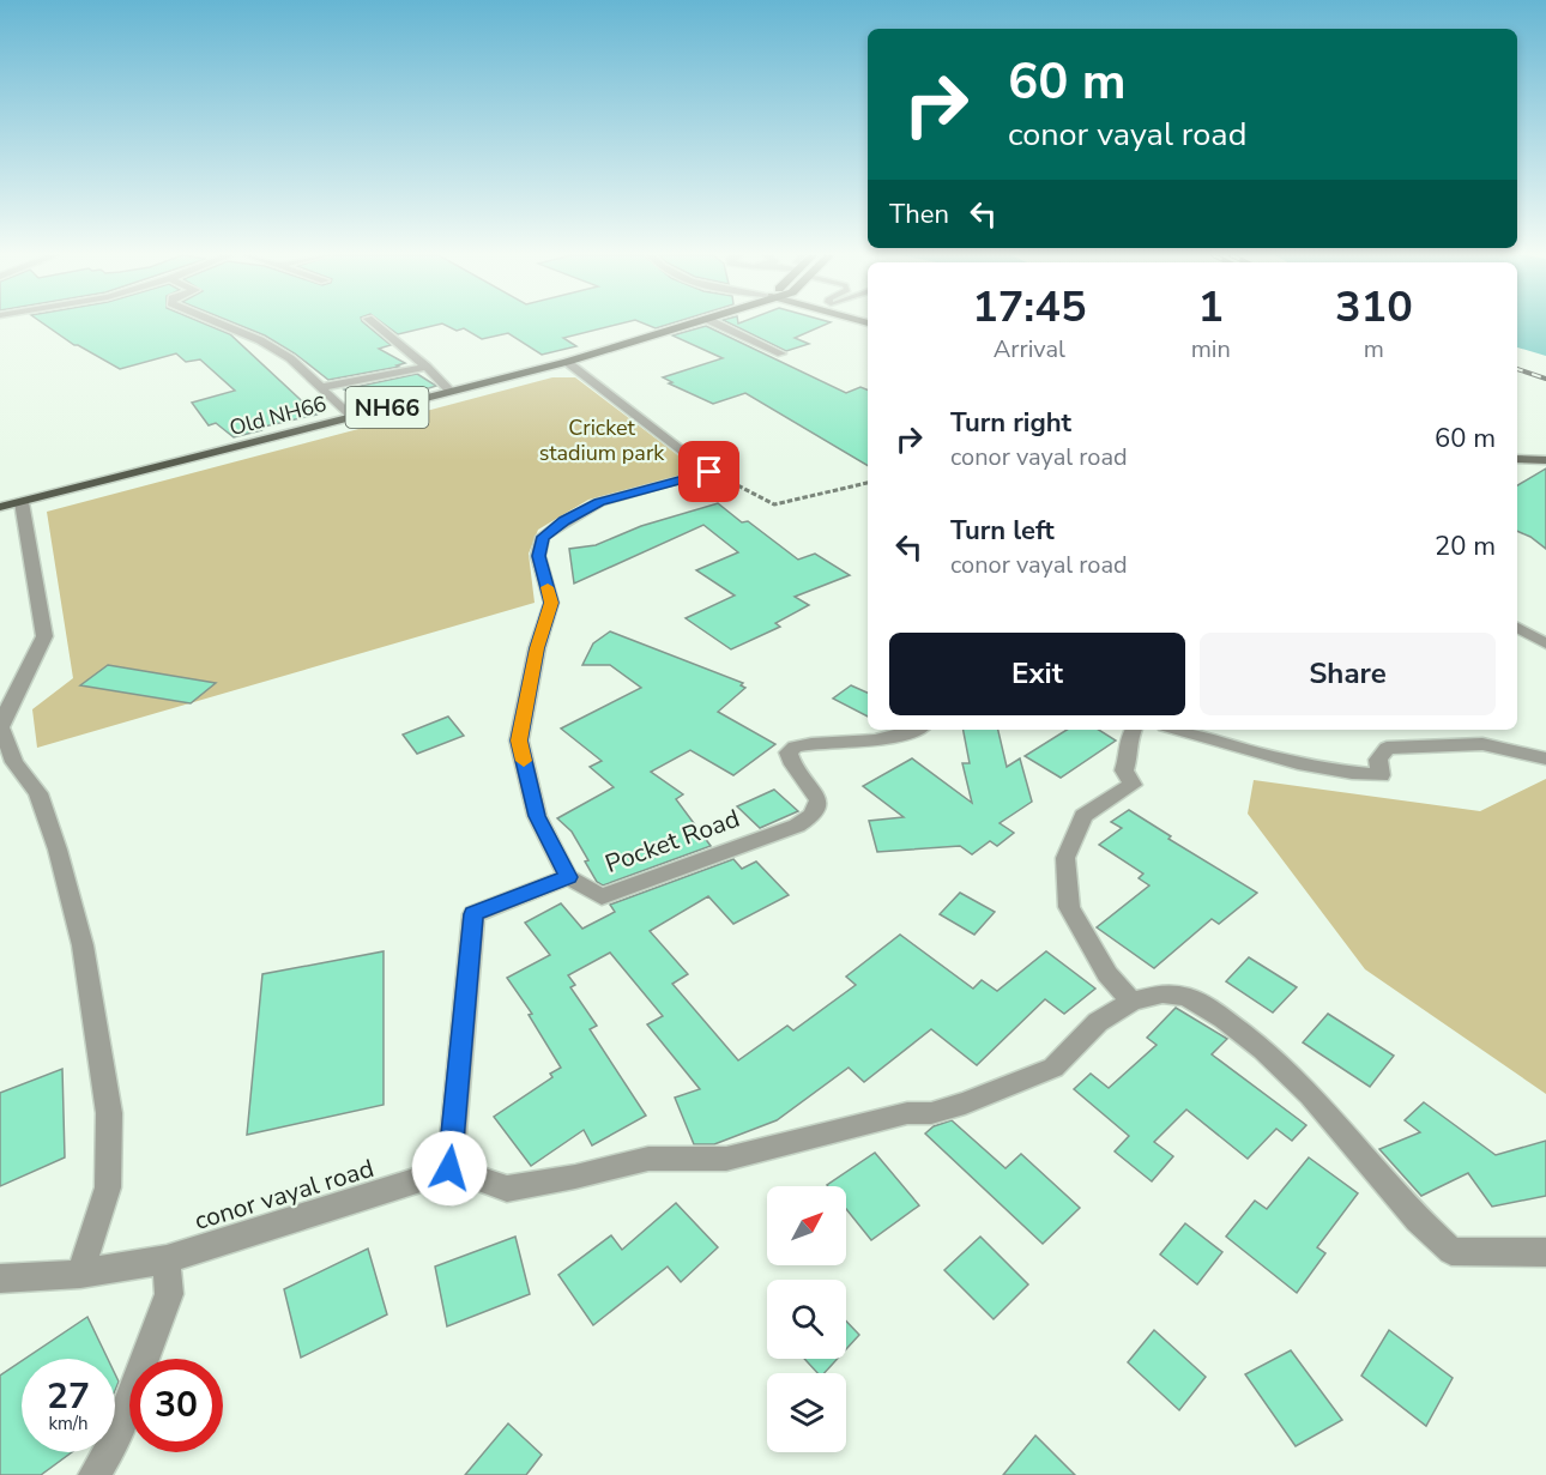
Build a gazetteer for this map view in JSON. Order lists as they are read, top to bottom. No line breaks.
{"streets":{"main road":["NH66","Old NH66"],"street":["Pocket Road","conor vayal road"]},"parks":["Cricket stadium park"],"north":"top right","page":{"turn":["60 m","conor vayal road"],"then":"Then","eta":["17:45","Arrival","1","min","310","m"],"list":[{"name":"Turn right","note":"conor vayal road","value":"60 m"},{"name":"Turn left","note":"conor vayal road","value":"20 m"}],"buttons":["Exit","Share"],"speed":"27 km/h","limit":"30"}}
